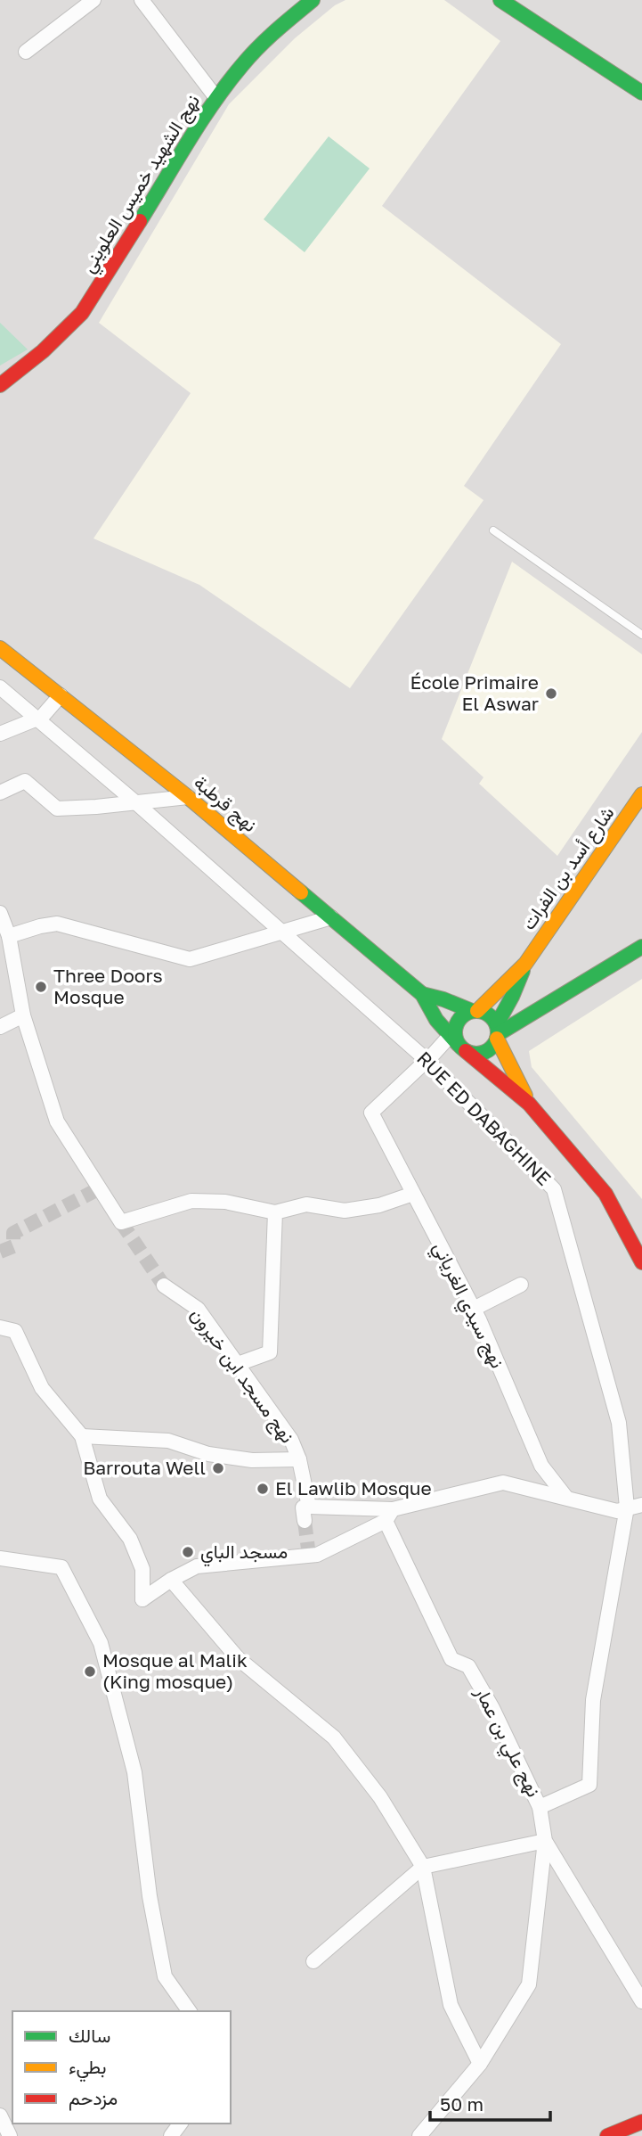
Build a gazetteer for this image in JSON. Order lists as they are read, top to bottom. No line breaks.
{"streets":{"street":["نهج الشهيد خميس العلويني","نهج قرطبة","شارع أسد بن الفرات","RUE ED DABAGHINE","نهج سيدي الغرياني","نهج مسجد ابن خيرون","نهج علي بن عمار"]},"crossings":[["RUE ED DABAGHINE","نهج سيدي الغرياني"],["RUE ED DABAGHINE","نهج علي بن عمار"]],"places":["École Primaire El Aswar","Three Doors Mosque","Barrouta Well","El Lawlib Mosque","مسجد الباي","Mosque al Malik (King mosque)"],"legend":["سالك","بطيء","مزدحم"],"scale_bar":"50 m"}
